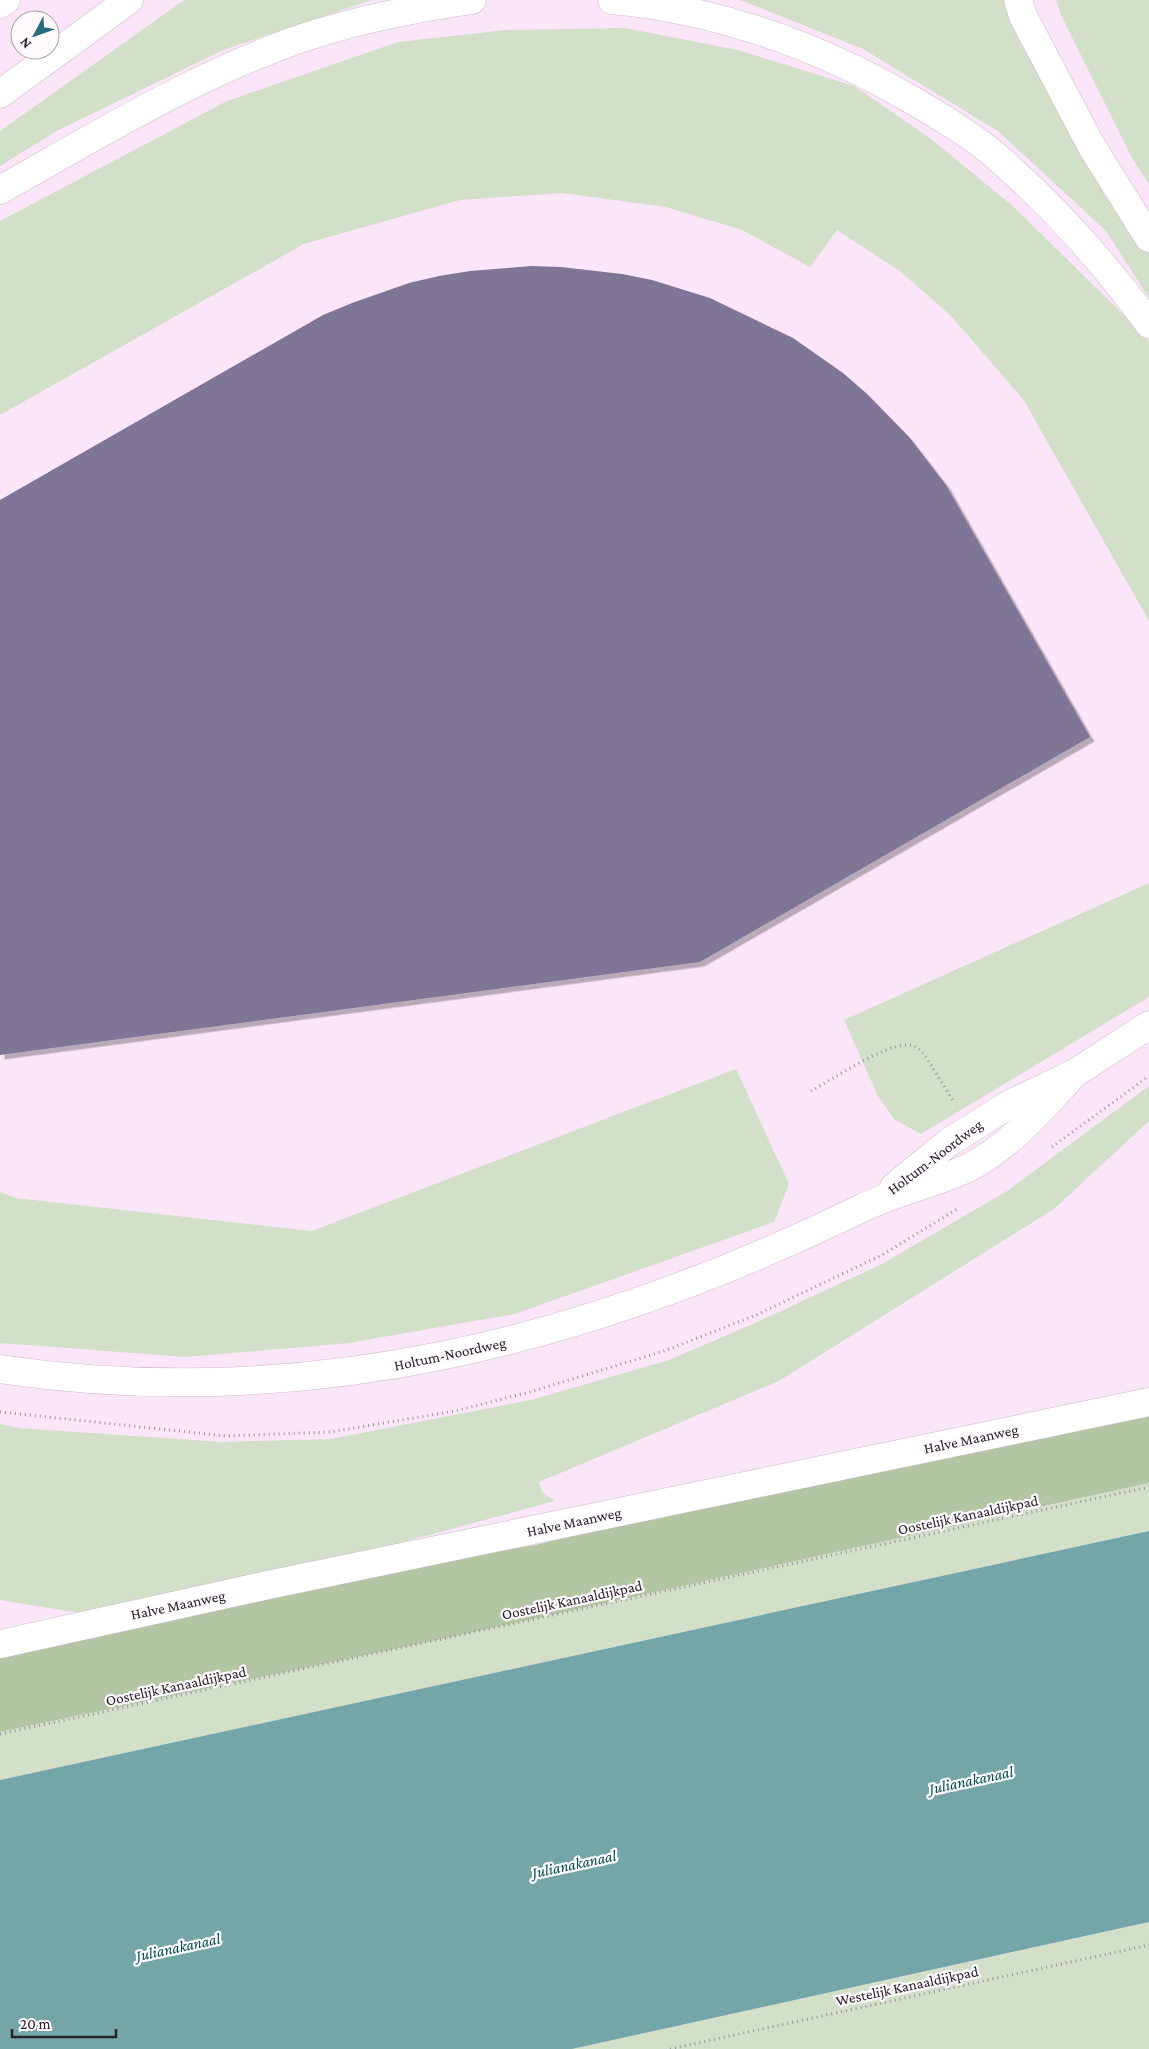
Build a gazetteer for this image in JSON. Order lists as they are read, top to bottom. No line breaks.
{"streets":{"main road":["Holtum-Noordweg","Halve Maanweg"],"path":["Oostelijk Kanaaldijkpad","Westelijk Kanaaldijkpad"]},"water":["Julianakanaal"],"scale_bar":"20 m","north":"bottom left"}
